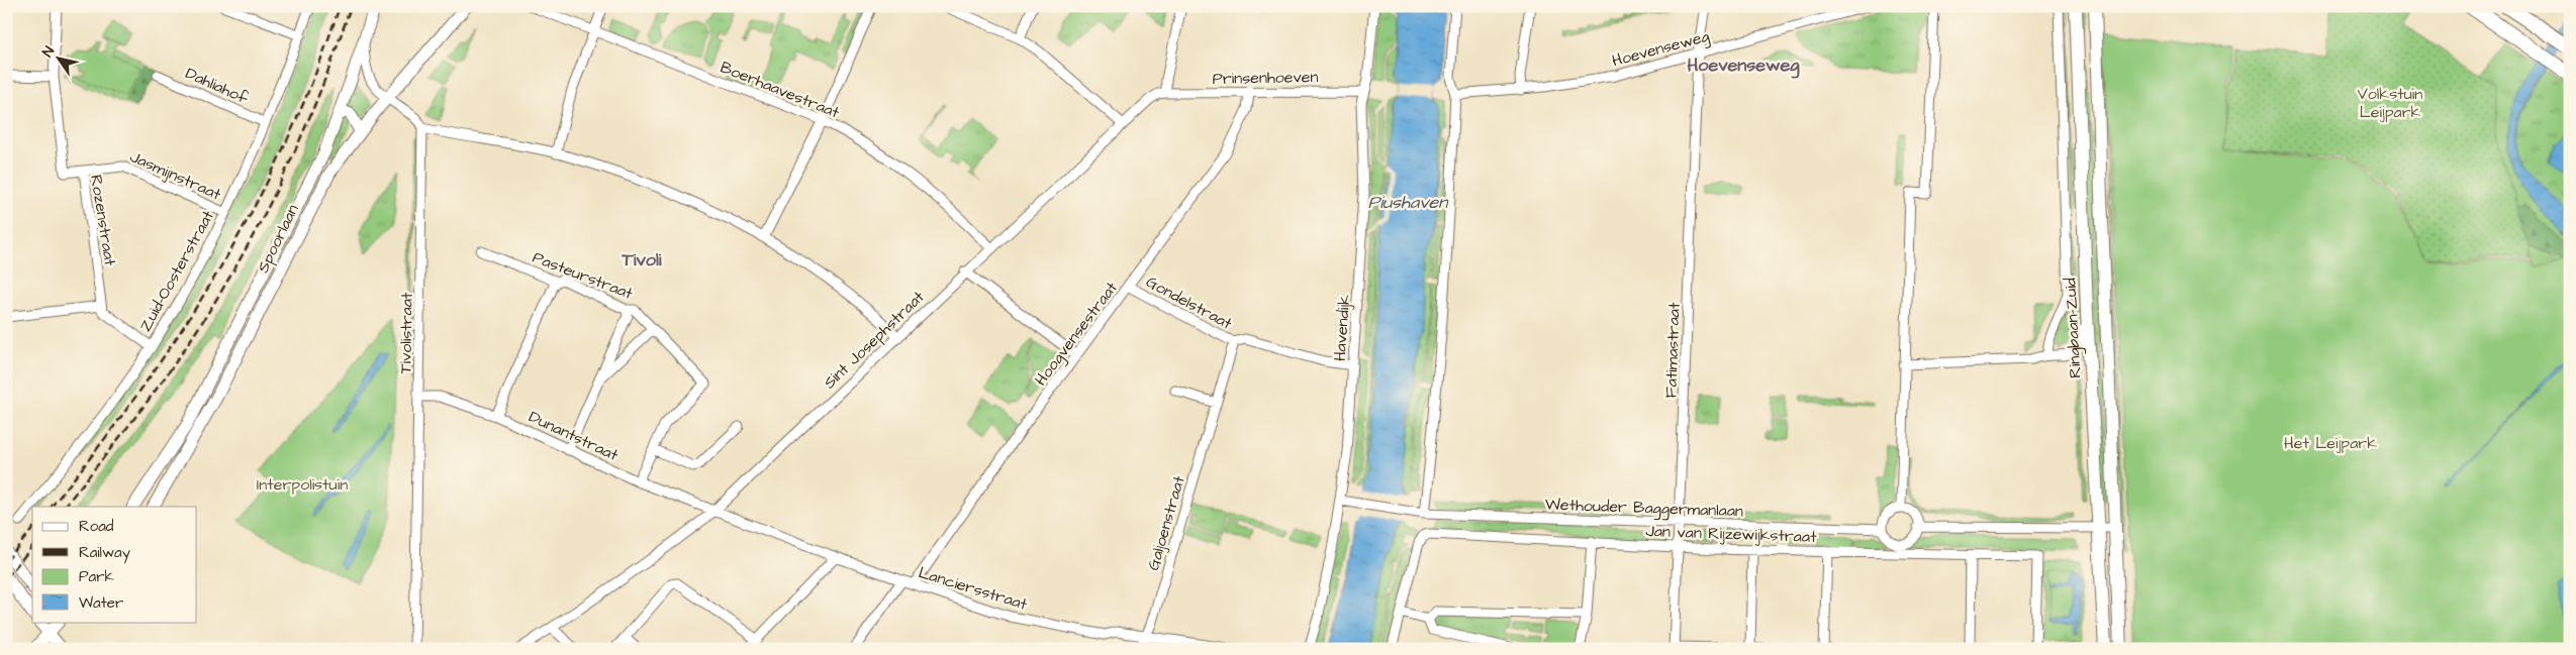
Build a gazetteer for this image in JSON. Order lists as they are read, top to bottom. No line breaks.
{"streets":{"main road":["Ringbaan-Zuid"],"street":["Hoevenseweg","Prinsenhoeven","Dahliahof","Boerhaavestraat","Jasmijnstraat","Rozenstraat","Spoorlaan","Zuid-Oosterstraat","Pasteurstraat","Gondelstraat","Havendijk","Tivolistraat","Hoogvensestraat","Sint Josephstraat","Fatimastraat","Dunantstraat","Wethouder Baggermanlaan","Galjoenstraat","Jan van Rijzewijkstraat","Lanciersstraat"]},"crossings":[["Hoevenseweg","Fatimastraat"],["Prinsenhoeven","Havendijk"],["Prinsenhoeven","Hoogvensestraat"],["Prinsenhoeven","Sint Josephstraat"],["Dahliahof","Zuid-Oosterstraat"],["Boerhaavestraat","Sint Josephstraat"],["Jasmijnstraat","Rozenstraat"],["Jasmijnstraat","Zuid-Oosterstraat"],["Gondelstraat","Havendijk"],["Gondelstraat","Hoogvensestraat"],["Gondelstraat","Galjoenstraat"],["Havendijk","Wethouder Baggermanlaan"],["Tivolistraat","Dunantstraat"],["Hoogvensestraat","Lanciersstraat"],["Sint Josephstraat","Dunantstraat"],["Sint Josephstraat","Lanciersstraat"],["Fatimastraat","Wethouder Baggermanlaan"],["Fatimastraat","Jan van Rijzewijkstraat"],["Dunantstraat","Lanciersstraat"],["Galjoenstraat","Lanciersstraat"]],"districts":["Hoevenseweg","Tivoli"],"water":["Piushaven"],"parks":["Volkstuin Leijpark","Het Leijpark","Interpolistuin"],"legend":["Road","Railway","Park","Water"],"north":"top left"}
